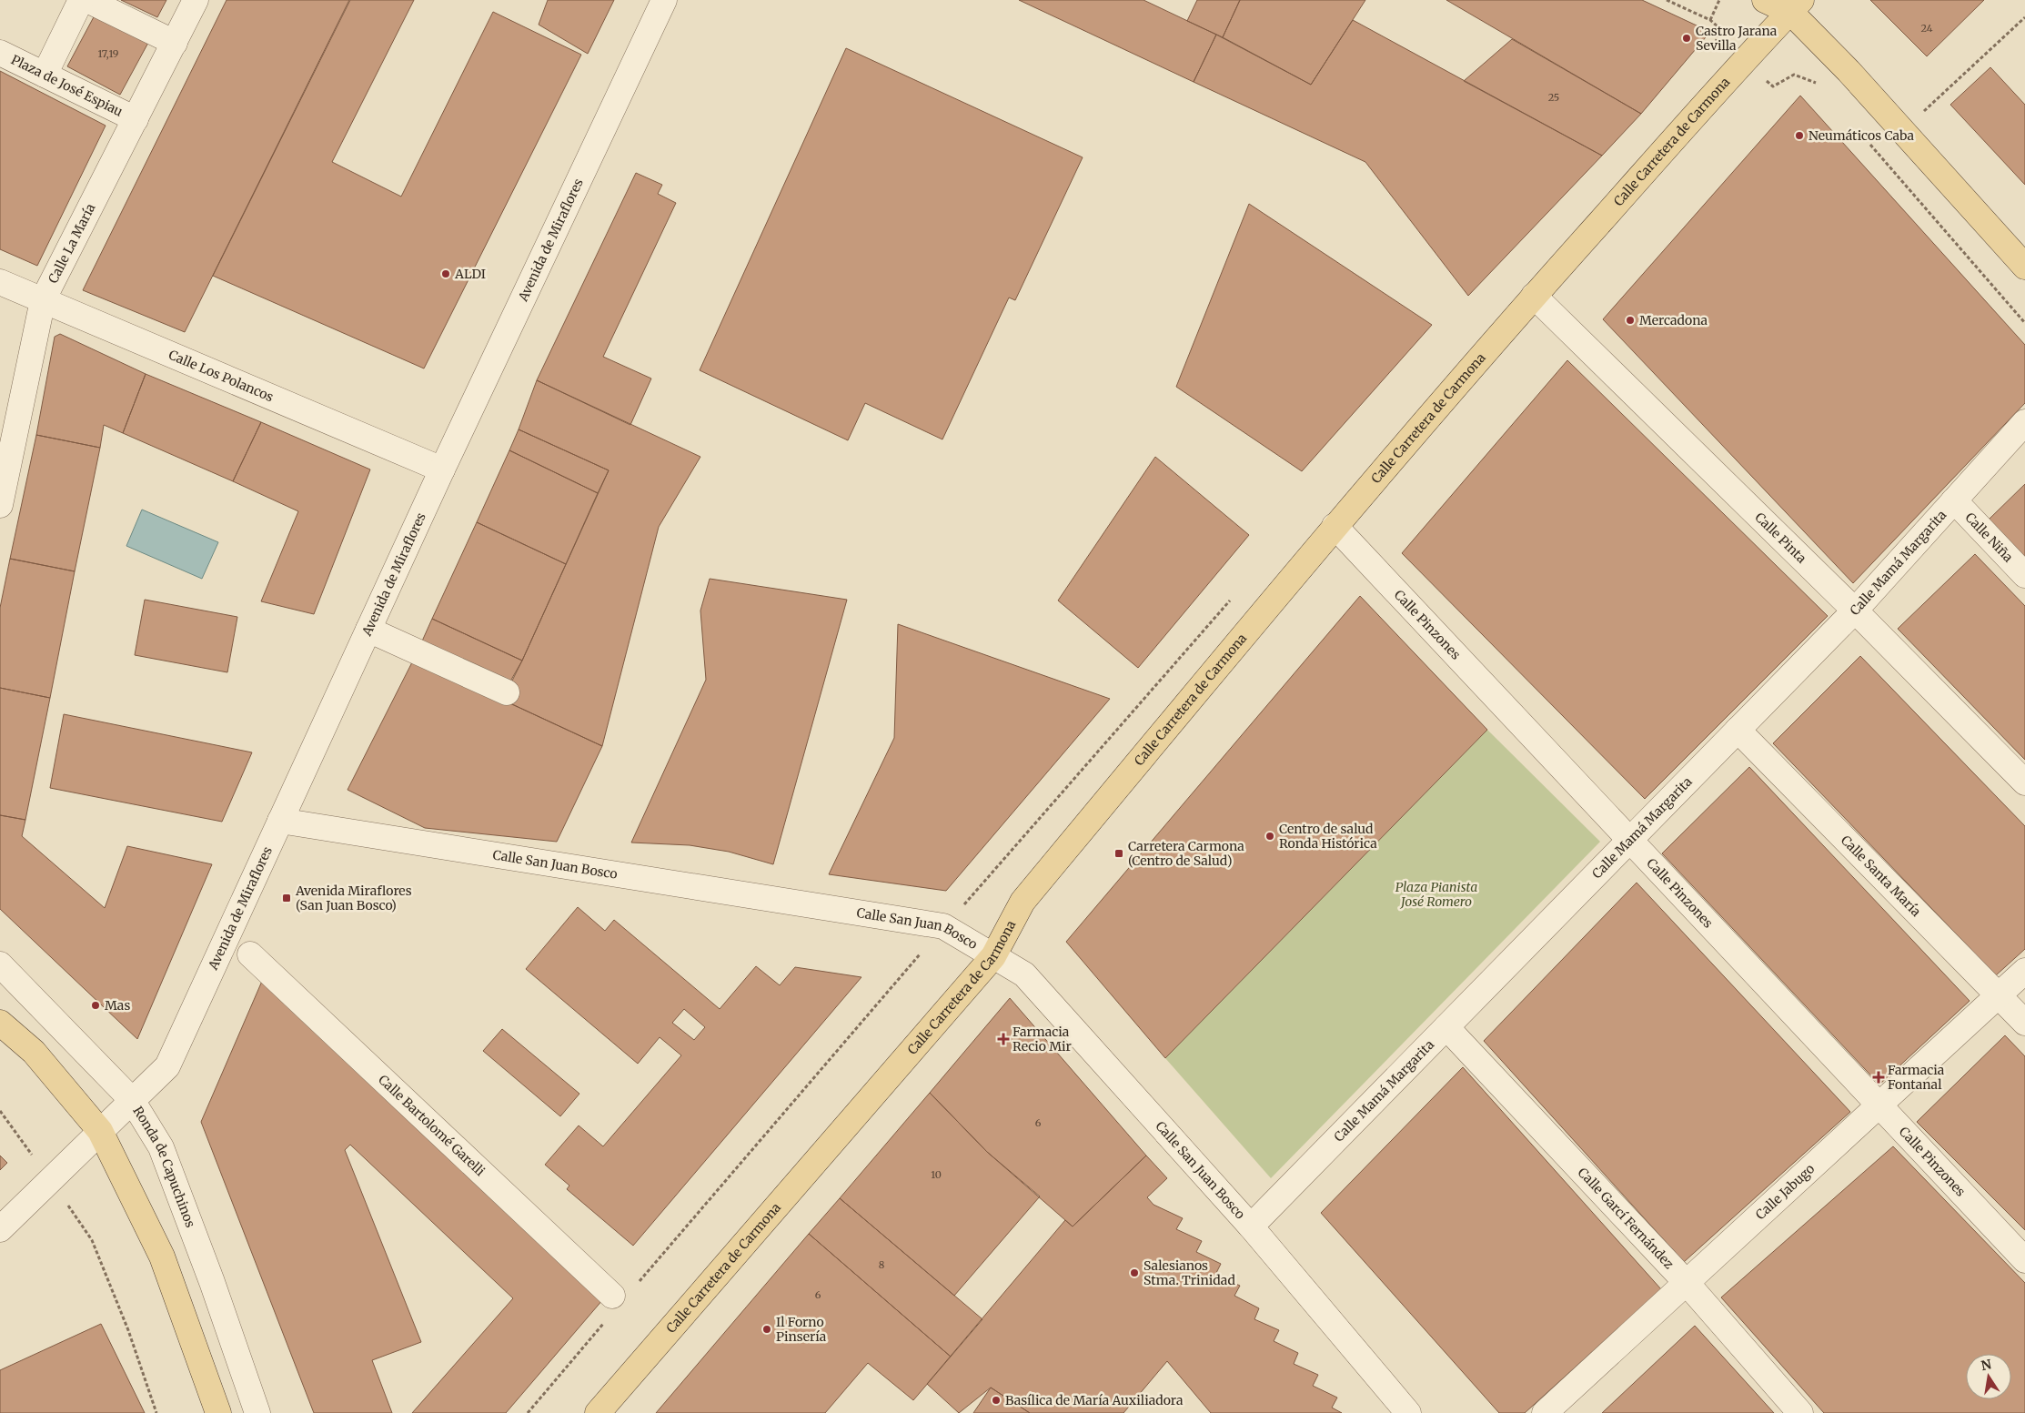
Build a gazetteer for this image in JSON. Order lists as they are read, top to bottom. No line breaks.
{"streets":{"main road":["Calle Carretera de Carmona"],"street":["Plaza de José Espiau","Avenida de Miraflores","Calle La María","Calle Los Polancos","Calle Pinta","Calle Niña","Calle Mamá Margarita","Calle Pinzones","Calle San Juan Bosco","Calle Santa María","Calle Bartolomé Garelli","Ronda de Capuchinos","Calle Jabugo","Calle Garcí Fernández"]},"crossings":[["Plaza de José Espiau","Calle La María"],["Calle Carretera de Carmona","Calle Pinta"],["Calle Carretera de Carmona","Calle Pinzones"],["Calle Carretera de Carmona","Calle San Juan Bosco"],["Avenida de Miraflores","Calle Los Polancos"],["Avenida de Miraflores","Calle San Juan Bosco"],["Avenida de Miraflores","Ronda de Capuchinos"],["Calle La María","Calle Los Polancos"],["Calle Pinta","Calle Mamá Margarita"],["Calle Niña","Calle Mamá Margarita"],["Calle Mamá Margarita","Calle Pinzones"],["Calle Mamá Margarita","Calle San Juan Bosco"],["Calle Mamá Margarita","Calle Santa María"],["Calle Mamá Margarita","Calle Garcí Fernández"],["Calle Pinzones","Calle Jabugo"],["Calle Santa María","Calle Jabugo"],["Calle Jabugo","Calle Garcí Fernández"]],"parks":["Plaza Pianista José Romero"],"places":{"other":["Castro Jarana Sevilla","Neumáticos Caba","ALDI","Mercadona","Centro de salud Ronda Histórica","Mas","Salesianos Stma. Trinidad","Il Forno Pinsería","Basílica de María Auxiliadora"],"transit":["Carretera Carmona (Centro de Salud)","Avenida Miraflores (San Juan Bosco)"],"health":["Farmacia Recio Mir","Farmacia Fontanal"]},"house_numbers":["24","17,19","25","6","10","8","6"],"north":"top"}
